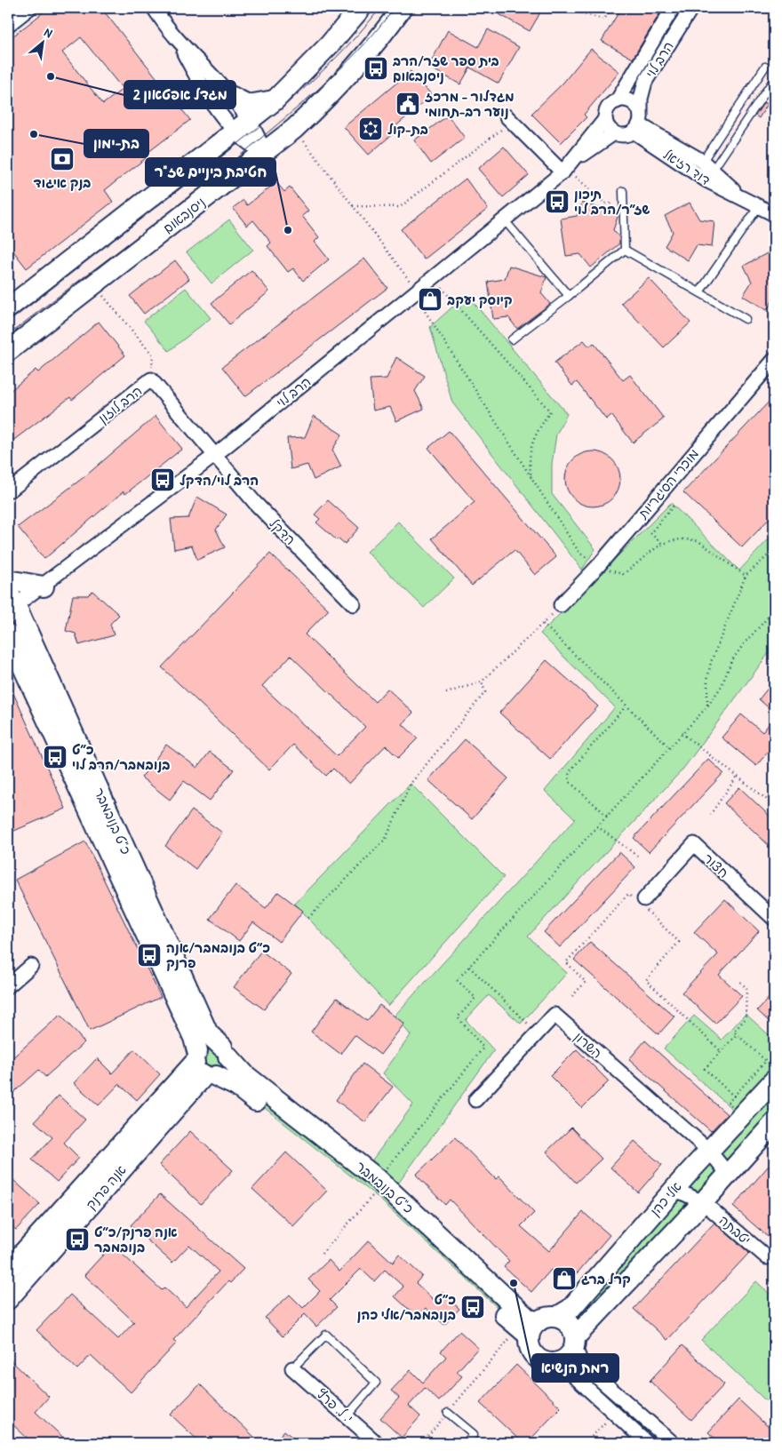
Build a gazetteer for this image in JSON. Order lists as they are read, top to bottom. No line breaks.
{"streets":{"street":["הרב לוי","דוד רזיאל","ניסנבאום","הרב לוזון","מוכרי הסיגריות","הדקל","כ\"ט בנובמבר","חצור","השרון","אנה פרנק","אלי כהן","יטבתה","י. ל. פרץ"]},"crossings":[["הרב לוי","דוד רזיאל"],["הרב לוי","הרב לוזון"],["הרב לוי","הדקל"],["הרב לוי","כ\"ט בנובמבר"],["הרב לוזון","הדקל"],["כ\"ט בנובמבר","אנה פרנק"],["כ\"ט בנובמבר","אלי כהן"],["השרון","אלי כהן"],["אלי כהן","יטבתה"]],"places":{"bus stop":["בית ספר שזר/הרב ניסנבאום","תיכון שז״ר/הרב לוי","הרב לוי/הדקל","כ״ט בנובמבר/הרב לוי","כ״ט בנובמבר/אנה פרנק","אנה פרנק/כ״ט בנובמבר","כ״ט בנובמבר/אלי כהן"],"other":["מגדל אפטאון 2","בת-ימון","חטיבת ביניים שז\"ר","רמת הנשיא"],"public building":["מגדלור – מרכז נוער רב-תחומי"],"synagogue":["בת-קול"],"bank":["בנק איגוד"],"shop":["קיוסק יעקב","קרל ברג"]},"north":"top right"}
